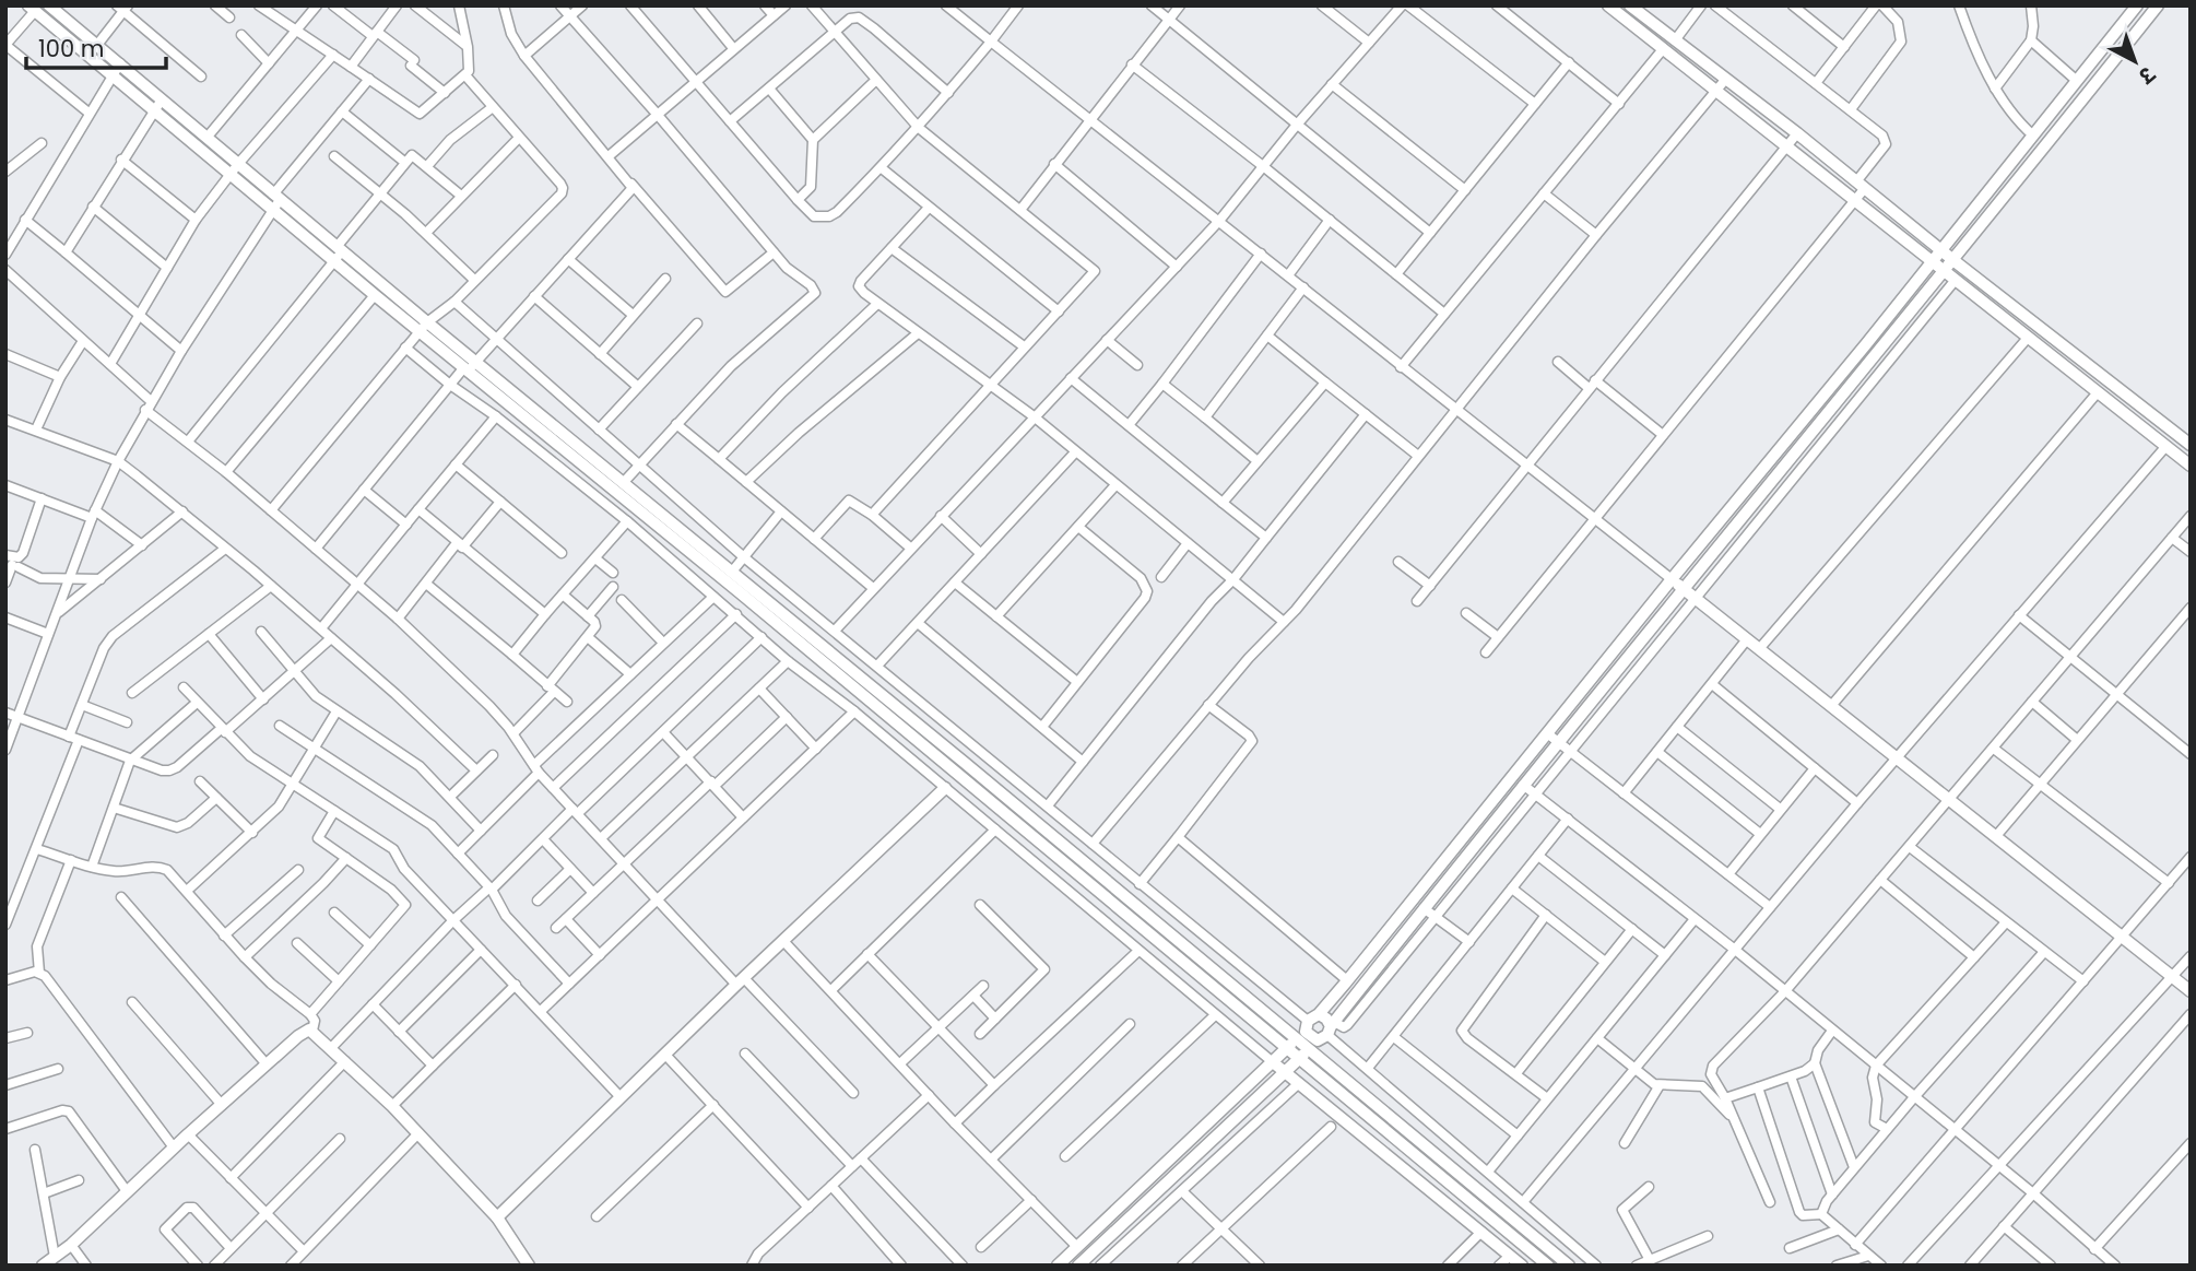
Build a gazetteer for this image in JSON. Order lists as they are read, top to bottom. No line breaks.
{"scale_bar":"100 m","north":"bottom right"}
